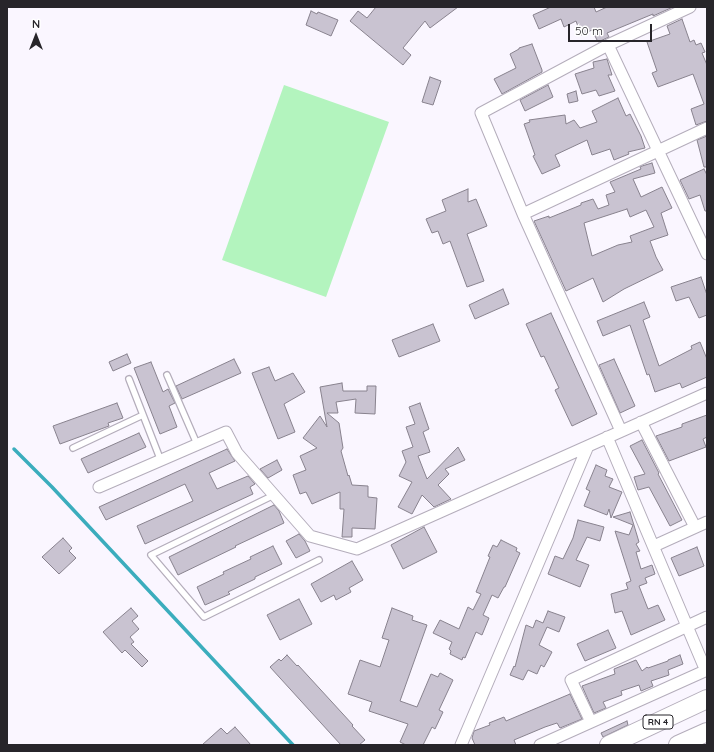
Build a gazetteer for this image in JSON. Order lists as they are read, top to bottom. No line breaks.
{"streets":{"highway":["RN 4"]},"scale_bar":"50 m","north":"top"}
